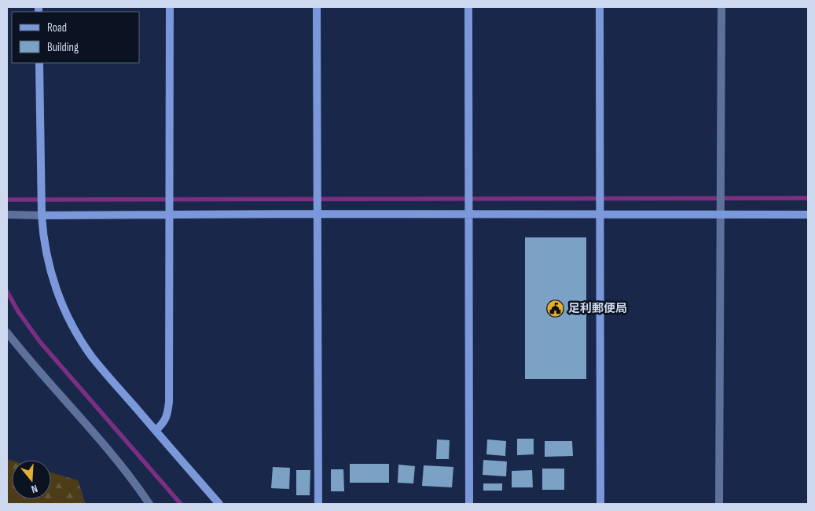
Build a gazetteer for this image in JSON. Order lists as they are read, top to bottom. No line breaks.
{"places":{"public building":["足利郵便局"]},"legend":["Road","Building"],"north":"bottom"}
